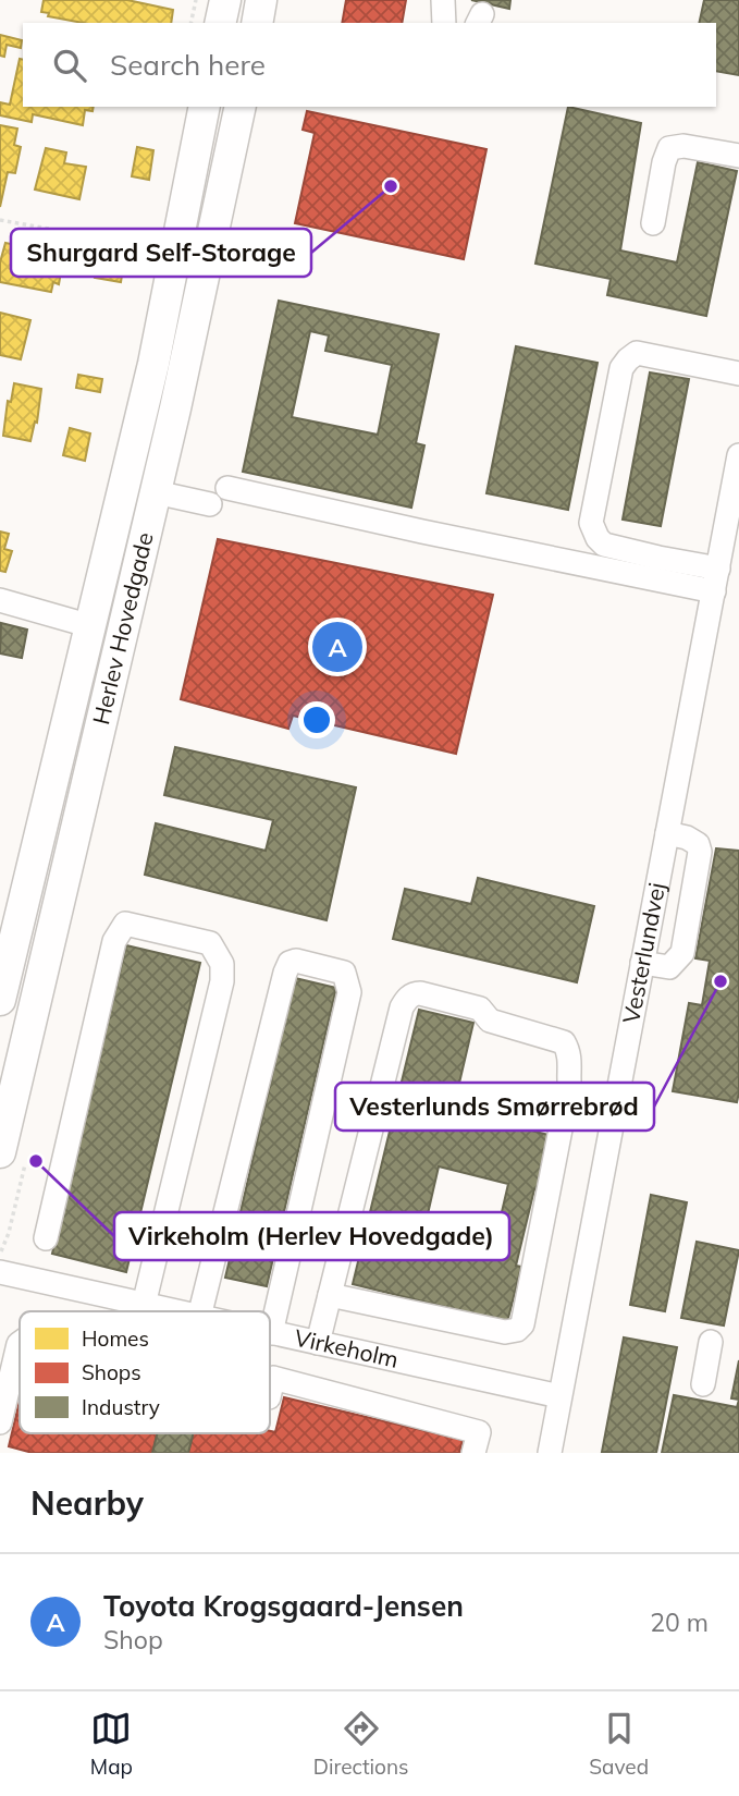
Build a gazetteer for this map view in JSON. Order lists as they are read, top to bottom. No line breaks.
{"streets":{"main road":["Herlev Hovedgade"],"street":["Vesterlundvej","Virkeholm"]},"crossings":[["Vesterlundvej","Virkeholm"]],"places":["Shurgard Self-Storage","Vesterlunds Smørrebrød","Virkeholm (Herlev Hovedgade)"],"legend":["Homes","Shops","Industry"],"page":{"search":"Search here","pins":"A","heading":"Nearby","list":[{"mark":"A","name":"Toyota Krogsgaard-Jensen","note":"Shop","value":"20 m"}],"nav":["Map","Directions","Saved"]}}
